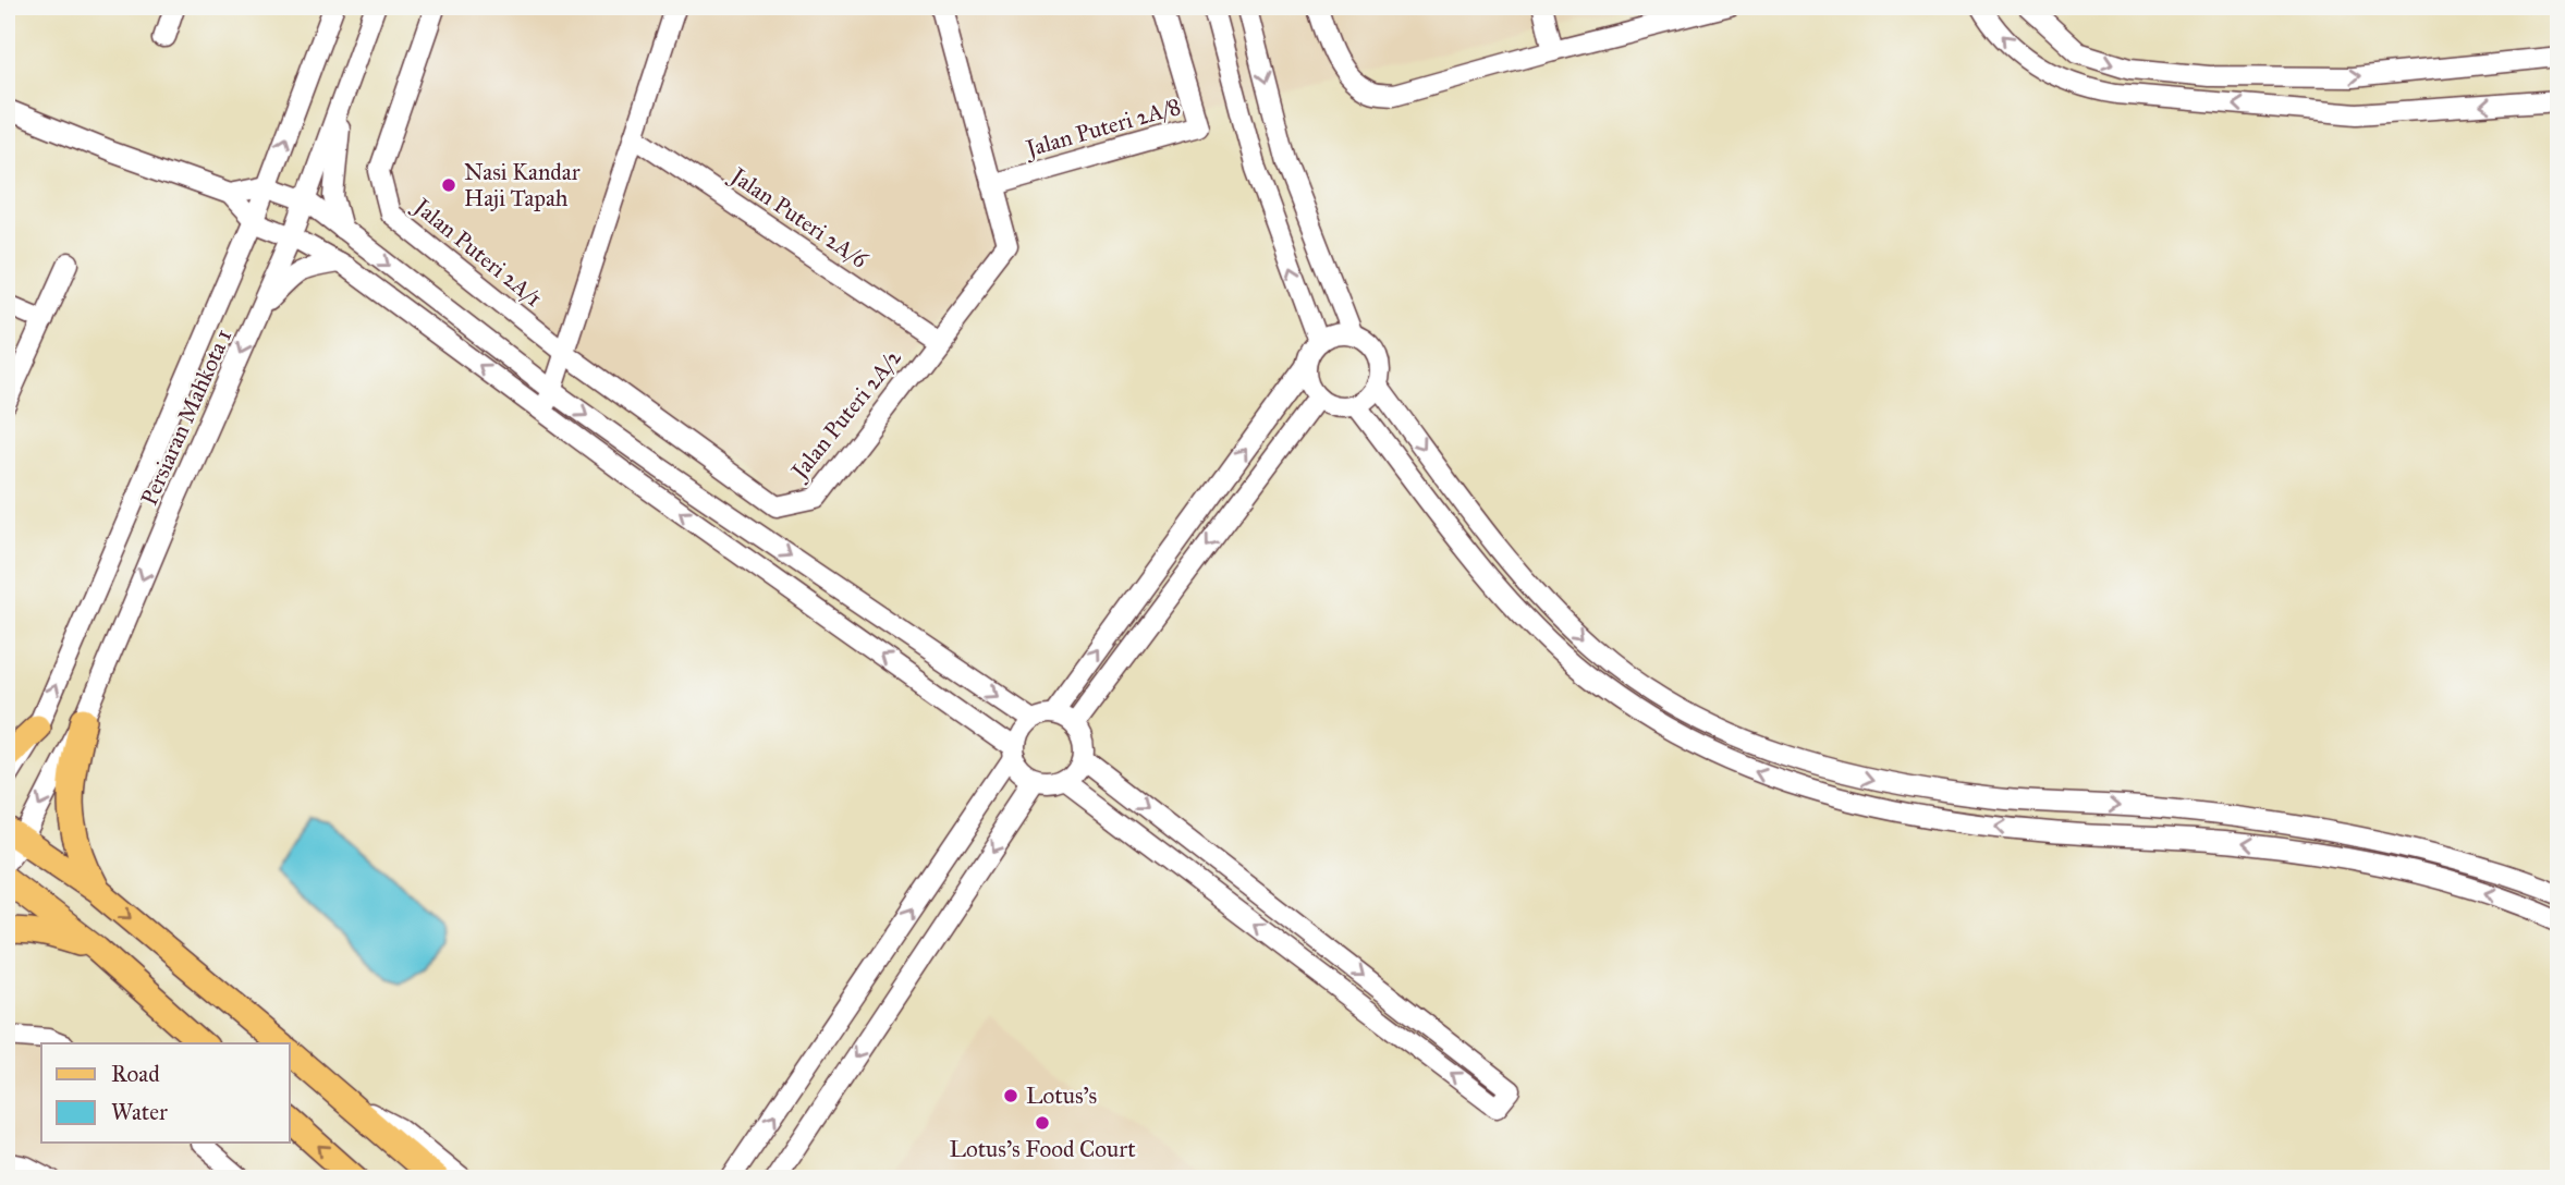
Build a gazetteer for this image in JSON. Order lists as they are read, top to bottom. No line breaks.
{"streets":{"street":["Jalan Puteri 2A/8","Jalan Puteri 2A/6","Jalan Puteri 2A/1","Jalan Puteri 2A/2","Persiaran Mahkota 1"]},"crossings":[["Jalan Puteri 2A/8","Jalan Puteri 2A/2"],["Jalan Puteri 2A/6","Jalan Puteri 2A/2"],["Jalan Puteri 2A/1","Jalan Puteri 2A/2"]],"places":["Nasi Kandar Haji Tapah","Lotus's","Lotus's Food Court"],"legend":["Road","Water"]}
